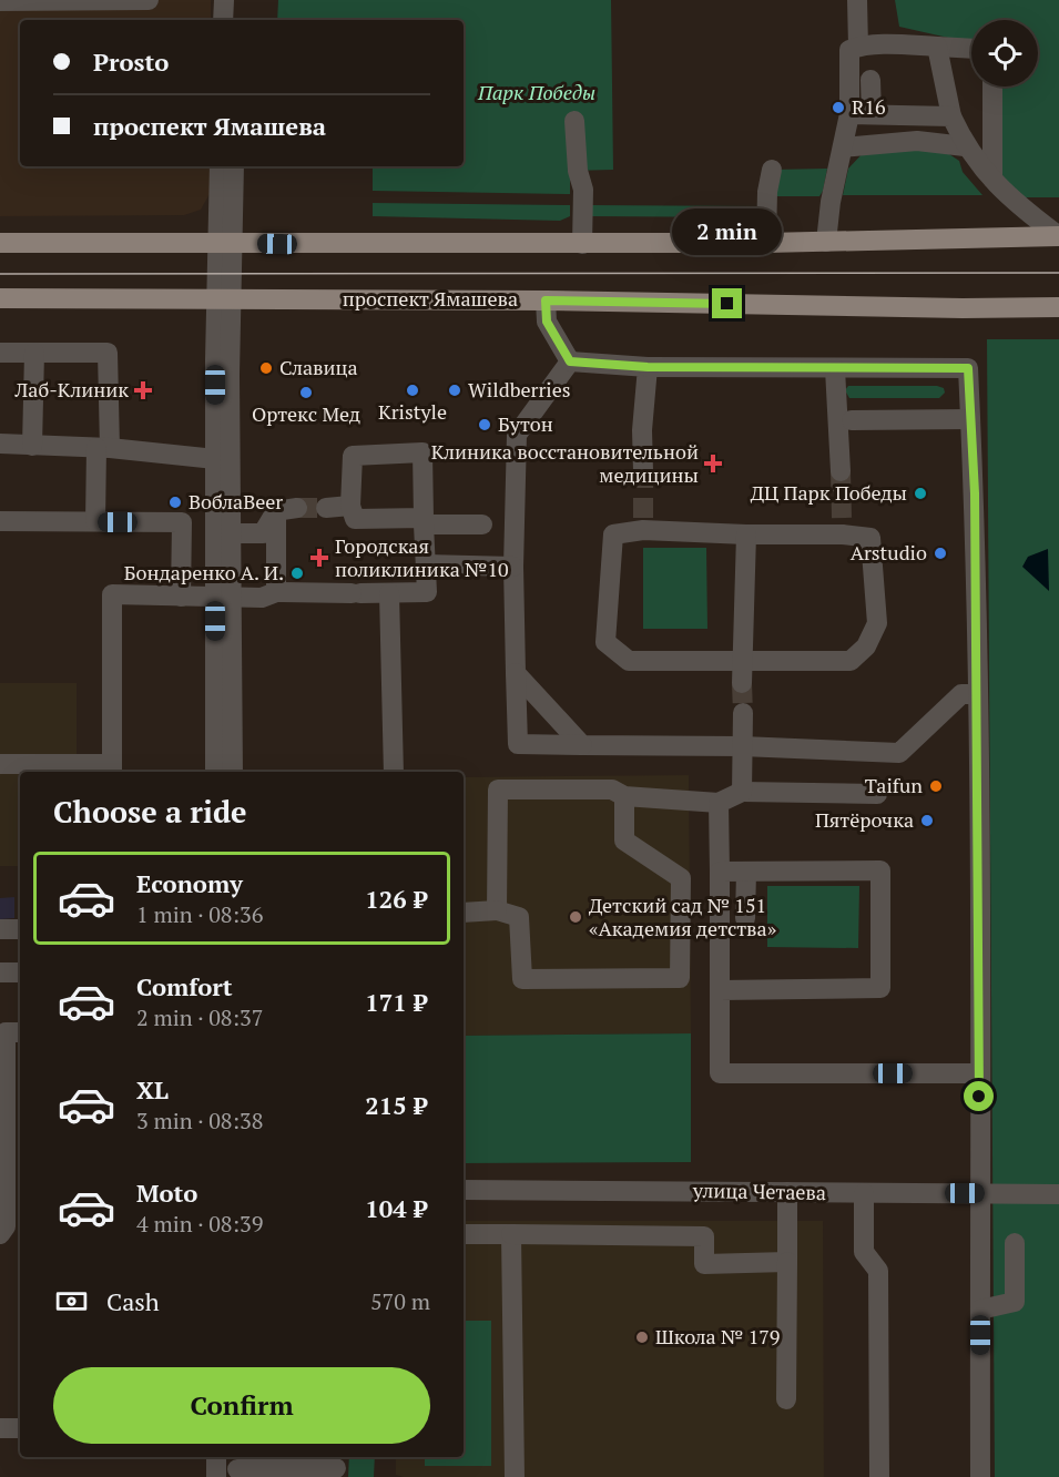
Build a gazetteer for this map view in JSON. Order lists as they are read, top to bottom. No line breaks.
{"streets":{"main road":["проспект Ямашева"],"street":["улица Четаева"]},"parks":["Парк Победы"],"places":{"other":["R16","Славица","Kristyle","Wildberries","Ортекс Мед","Бутон","ДЦ Парк Победы","ВоблаBeer","Arstudio","Бондаренко А. И.","Taifun","Пятёрочка","Детский сад № 151 «Академия детства»","Школа № 179"],"health":["Лаб-Клиник","Клиника восстановительной медицины","Городская поликлиника №10"]},"page":{"banner":["Prosto","проспект Ямашева"],"bubble":"2 min","heading":"Choose a ride","list":[{"name":"Economy","note":"1 min · 08:36","value":"126 ₽"},{"name":"Comfort","note":"2 min · 08:37","value":"171 ₽"},{"name":"XL","note":"3 min · 08:38","value":"215 ₽"},{"name":"Moto","note":"4 min · 08:39","value":"104 ₽"}],"pay":["Cash","570 m"],"buttons":"Confirm"}}
